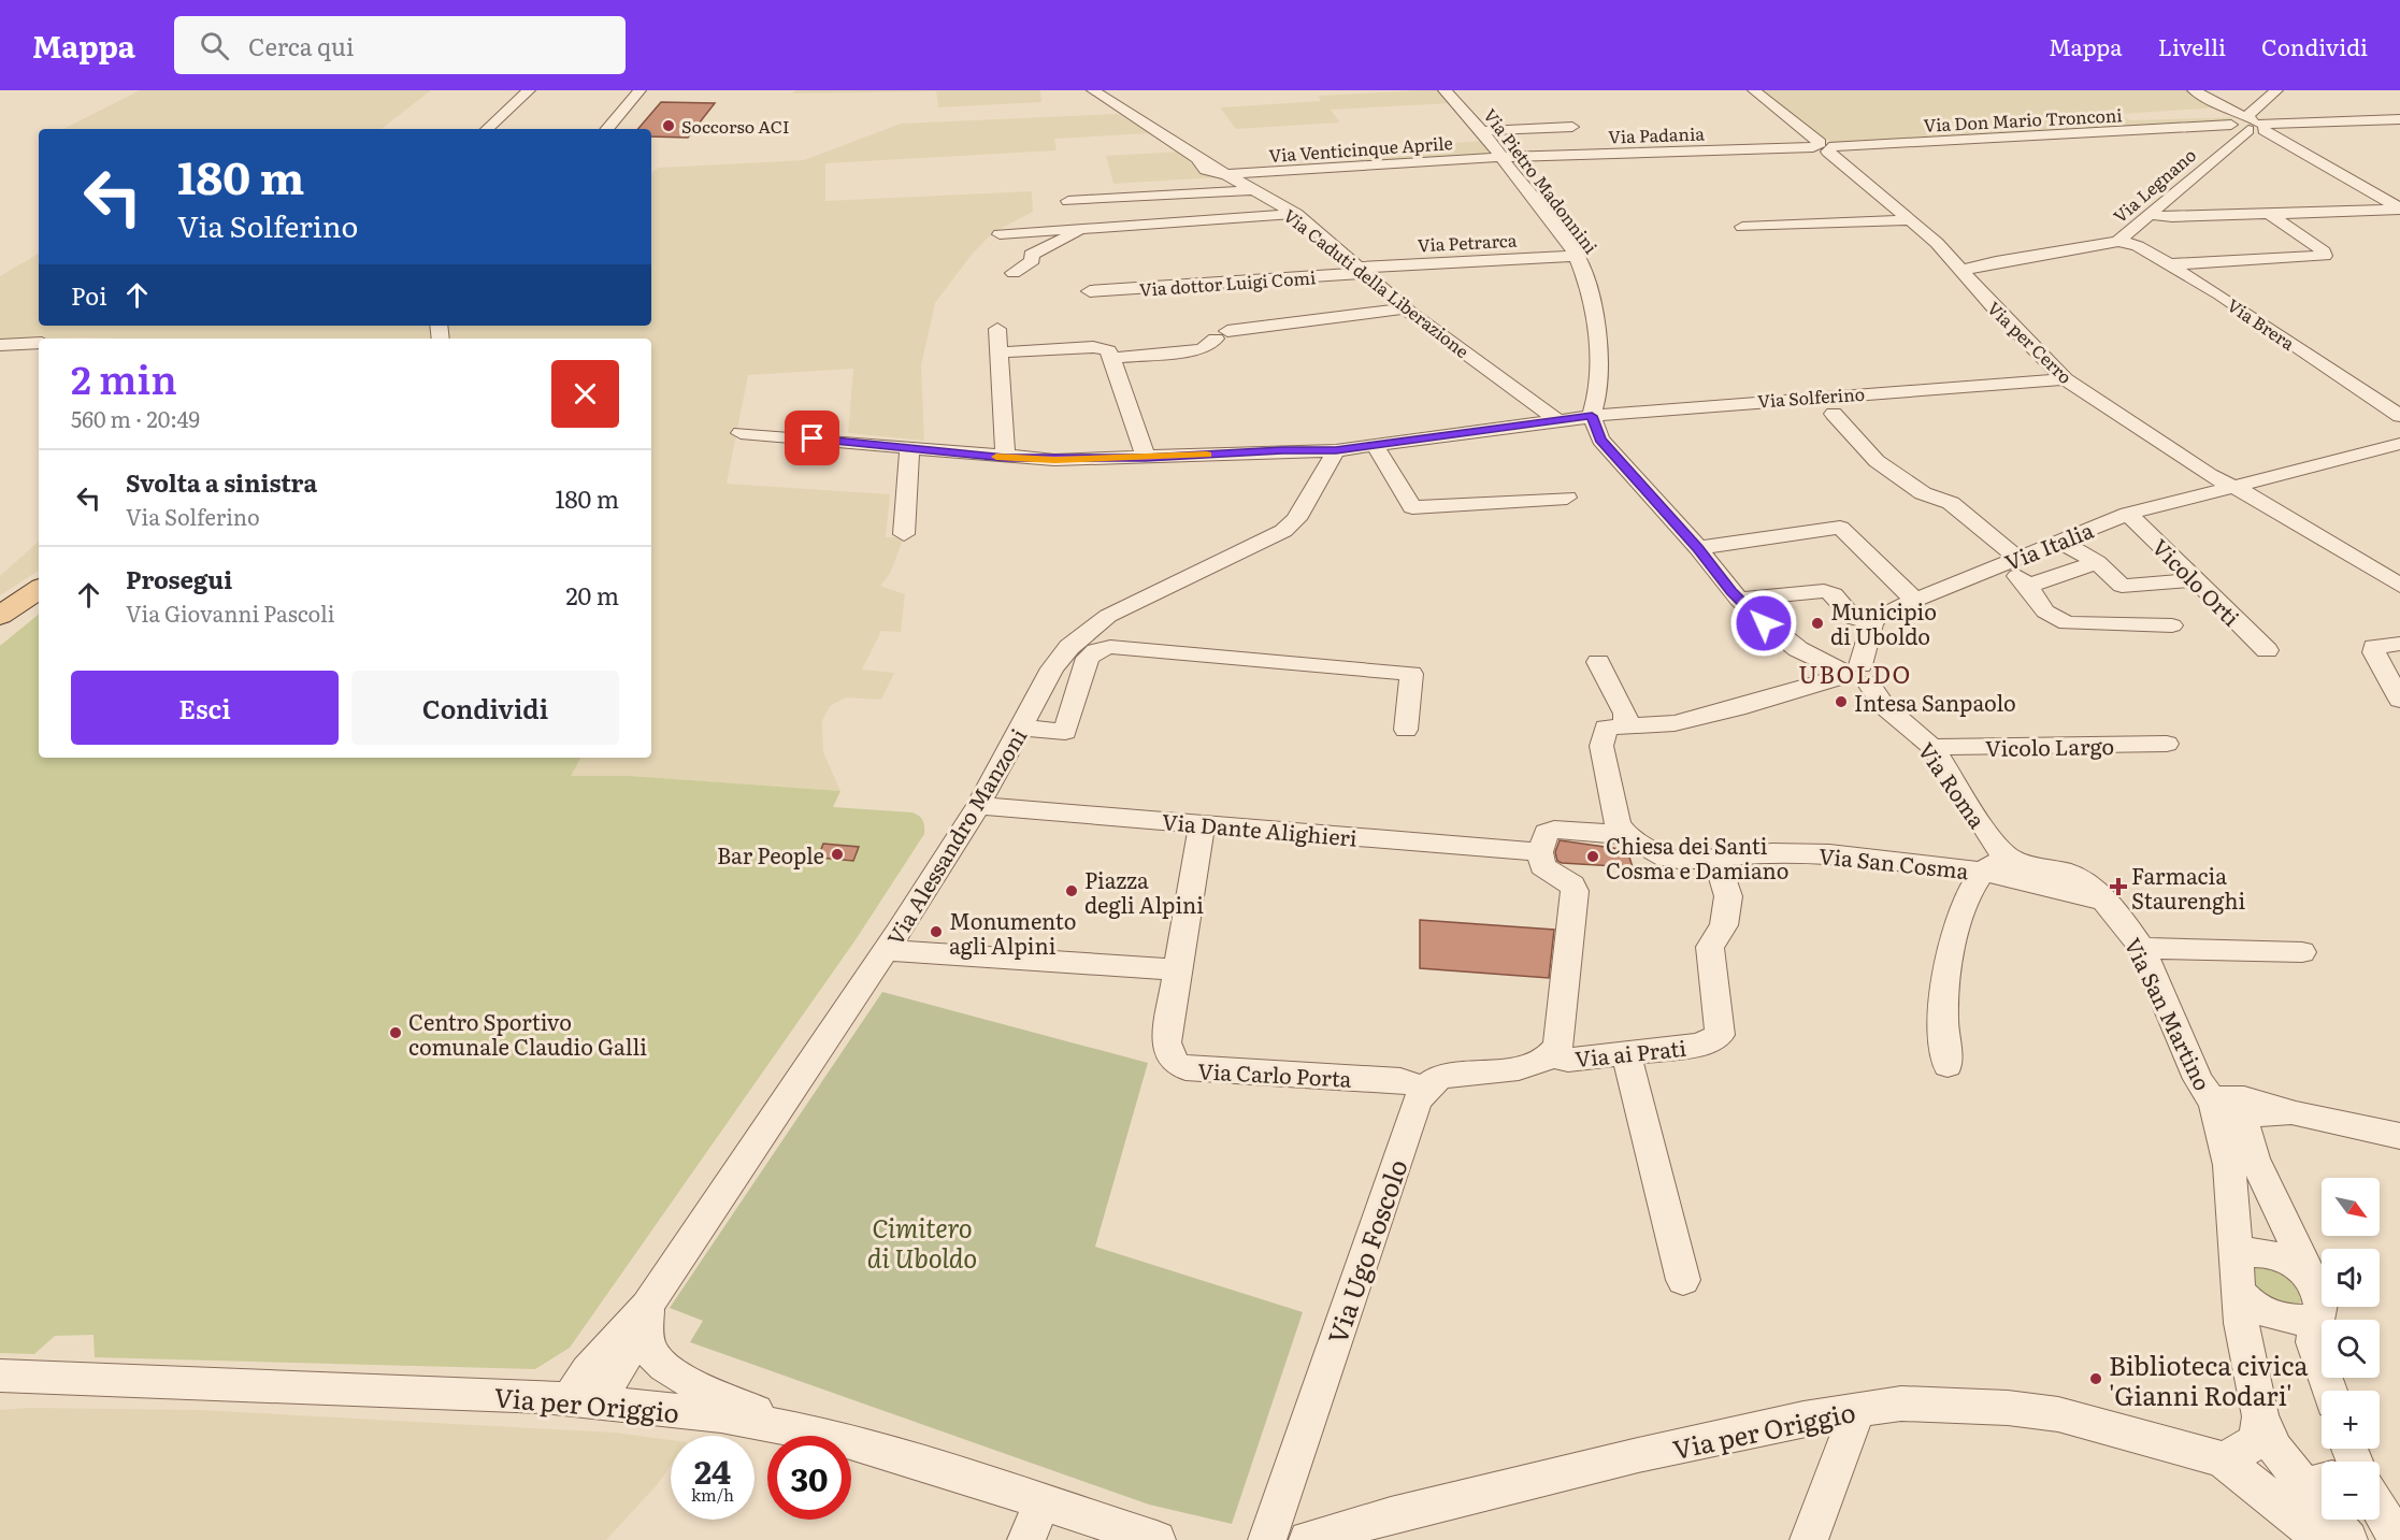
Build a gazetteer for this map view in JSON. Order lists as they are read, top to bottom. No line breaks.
{"streets":{"street":["Via Don Mario Tronconi","Via Padania","Via Venticinque Aprile","Via Pietro Madonnini","Via Legnano","Via Petrarca","Via dottor Luigi Comi","Via Caduti della Liberazione","Via Brera","Via per Cerro","Via Solferino","Via Italia","Vicolo Orti","Vicolo Largo","Via Roma","Via Dante Alighieri","Via Alessandro Manzoni","Via San Cosma","Via San Martino","Via ai Prati","Via Carlo Porta","Via Ugo Foscolo","Via per Origgio"]},"crossings":[["Via Don Mario Tronconi","Via Padania"],["Via Don Mario Tronconi","Via Legnano"],["Via Don Mario Tronconi","Via per Cerro"],["Via Padania","Via Venticinque Aprile"],["Via Padania","Via Pietro Madonnini"],["Via Padania","Via per Cerro"],["Via Venticinque Aprile","Via Pietro Madonnini"],["Via Venticinque Aprile","Via Caduti della Liberazione"],["Via Pietro Madonnini","Via Petrarca"],["Via Pietro Madonnini","Via Solferino"],["Via Legnano","Via Brera"],["Via Legnano","Via per Cerro"],["Via Petrarca","Via dottor Luigi Comi"],["Via Petrarca","Via Caduti della Liberazione"],["Via dottor Luigi Comi","Via Caduti della Liberazione"],["Via Caduti della Liberazione","Via Solferino"],["Via per Cerro","Via Solferino"],["Via per Cerro","Via Italia"],["Via Solferino","Via Alessandro Manzoni"],["Via Italia","Vicolo Orti"],["Vicolo Largo","Via Roma"],["Via Roma","Via San Martino"],["Via Dante Alighieri","Via Alessandro Manzoni"],["Via Dante Alighieri","Via Carlo Porta"],["Via Alessandro Manzoni","Via per Origgio"],["Via San Cosma","Via San Martino"],["Via San Cosma","Via ai Prati"],["Via Carlo Porta","Via Ugo Foscolo"]],"districts":["UBOLDO"],"parks":["Cimitero di Uboldo"],"places":{"other":["Soccorso ACI","Municipio di Uboldo","Intesa Sanpaolo","Bar People","Chiesa dei Santi Cosma e Damiano","Piazza degli Alpini","Monumento agli Alpini","Centro Sportivo comunale Claudio Galli","Biblioteca civica 'Gianni Rodari'"],"health":["Farmacia Staurenghi"]},"north":"bottom right","page":{"header":"Mappa","search":"Cerca qui","nav":["Mappa","Livelli","Condividi"],"turn":["180 m","Via Solferino"],"then":"Poi","heading":["2 min","560 m · 20:49"],"list":[{"name":"Svolta a sinistra","note":"Via Solferino","value":"180 m"},{"name":"Prosegui","note":"Via Giovanni Pascoli","value":"20 m"}],"buttons":["Esci","Condividi"],"map_buttons":["+","−"],"speed":"24 km/h","limit":"30"}}
